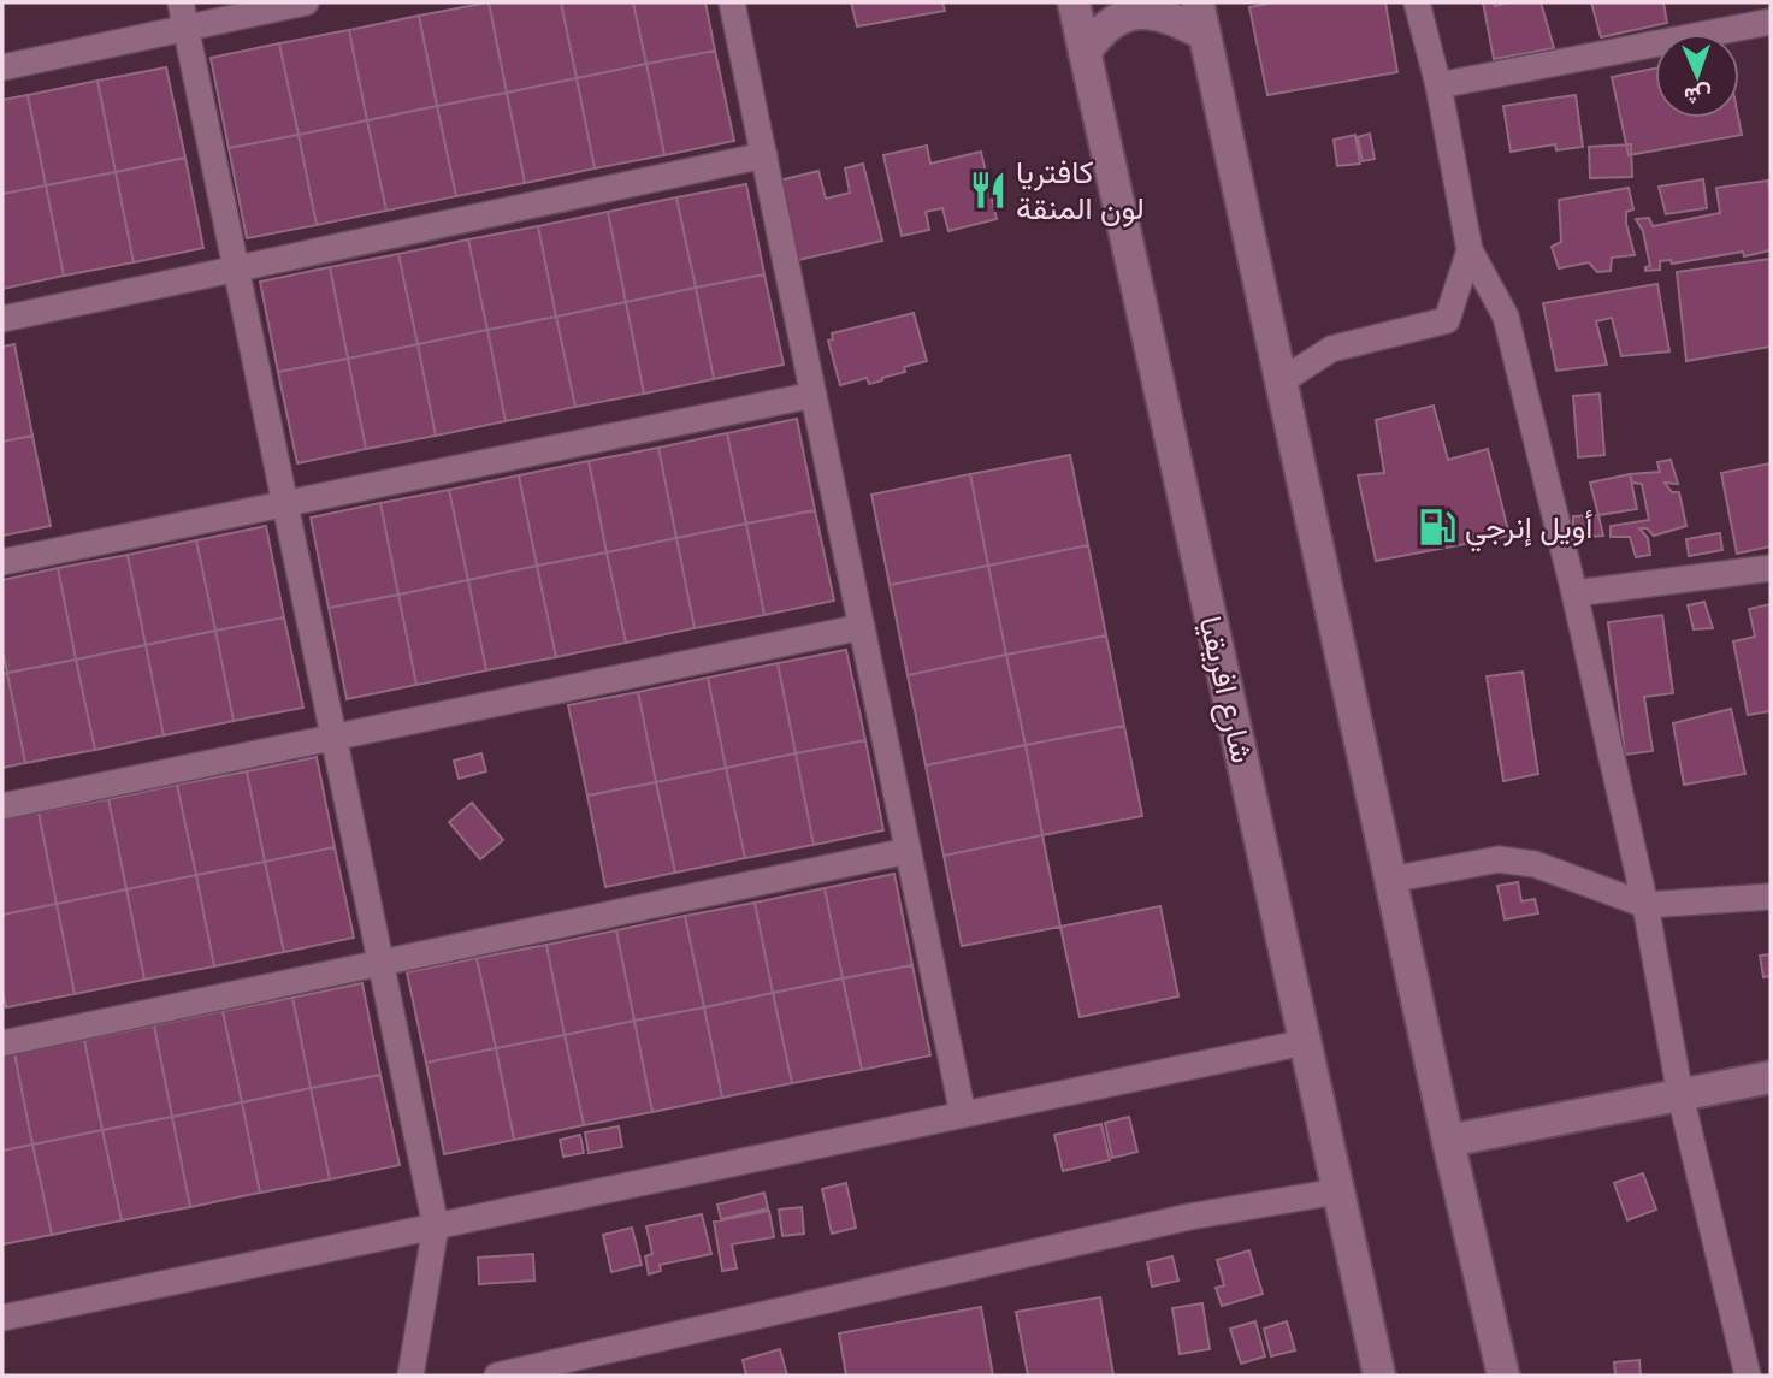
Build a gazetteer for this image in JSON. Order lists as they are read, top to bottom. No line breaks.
{"streets":{"street":["شارع افريقيا"]},"places":{"restaurant":["كافتريا لون المنقة"],"fuel station":["أويل إنرجي"]},"north":"bottom"}
